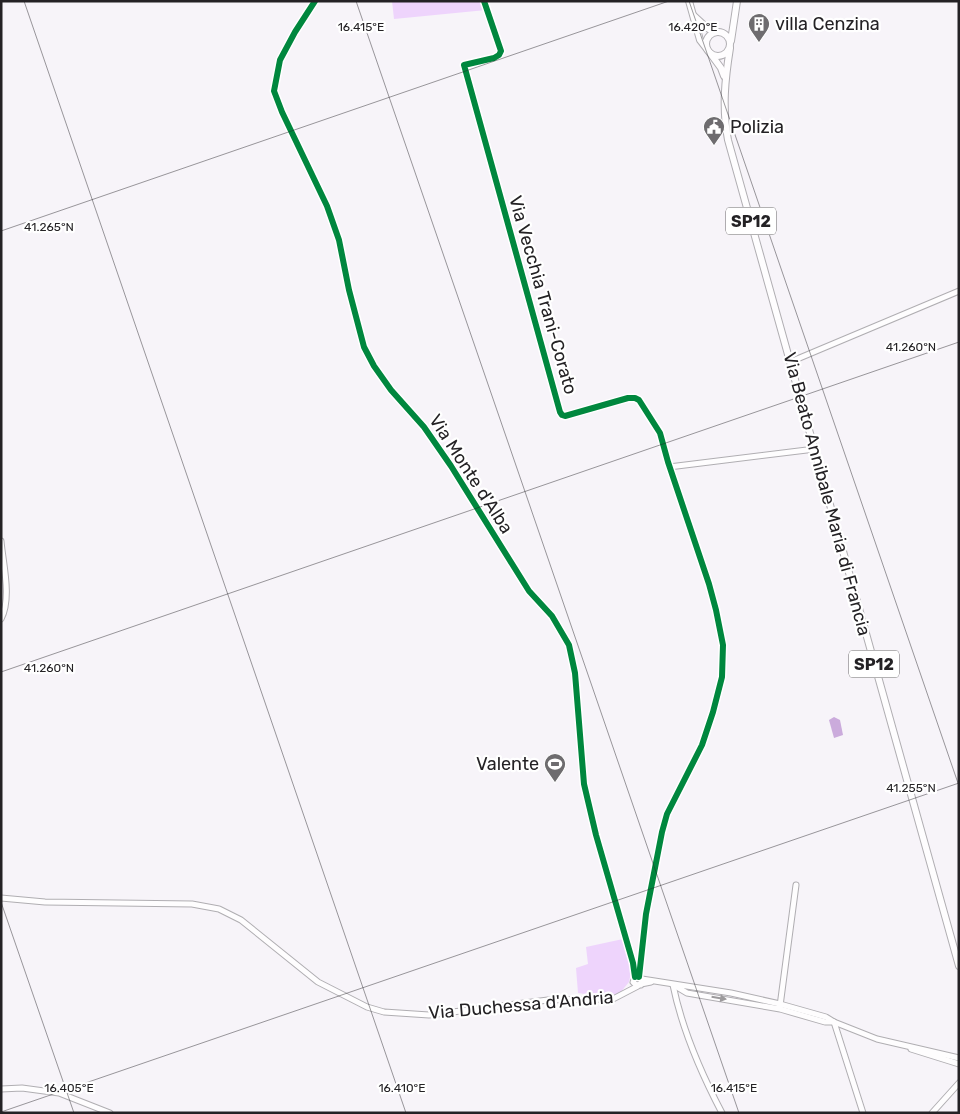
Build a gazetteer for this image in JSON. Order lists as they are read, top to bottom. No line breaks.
{"streets":{"main road":["SP12","Via Beato Annibale Maria di Francia"],"street":["Via Vecchia Trani-Corato","Via Monte d'Alba","Via Duchessa d'Andria"]},"crossings":[["Via Vecchia Trani-Corato","Via Monte d'Alba"],["Via Vecchia Trani-Corato","Via Duchessa d'Andria"],["Via Monte d'Alba","Via Duchessa d'Andria"]],"places":{"building":["villa Cenzina"],"public building":["Polizia"],"sports":["Valente"]},"coordinates":["16.420°E","16.415°E","41.265°N","41.260°N","41.255°N","16.405°E","16.410°E"]}
